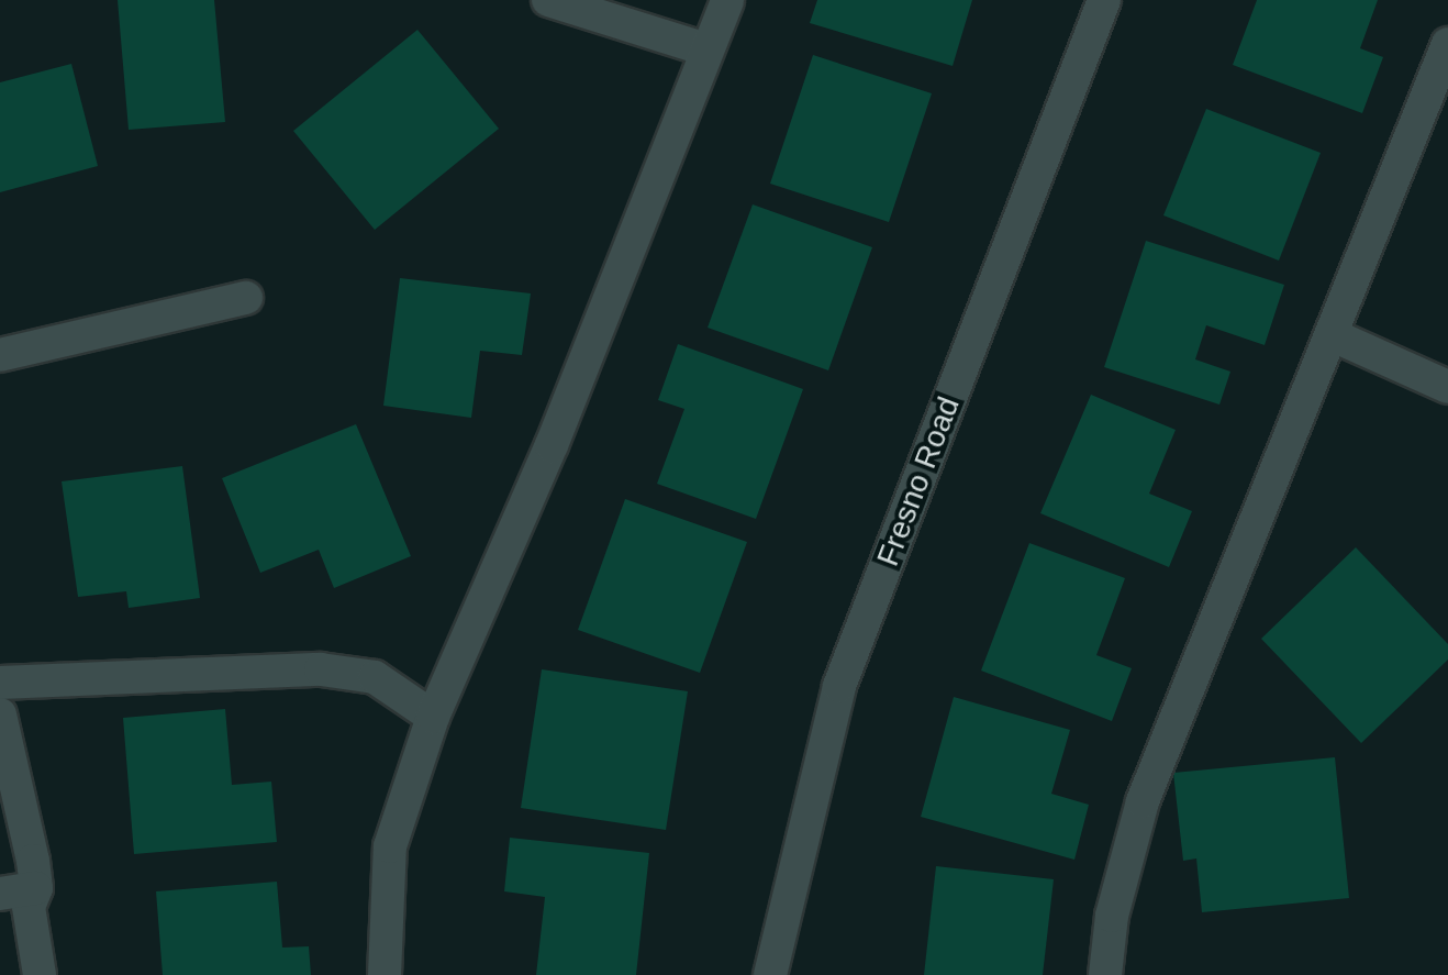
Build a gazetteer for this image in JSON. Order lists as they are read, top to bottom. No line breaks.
{"streets":{"street":["Fresno Road"]}}
